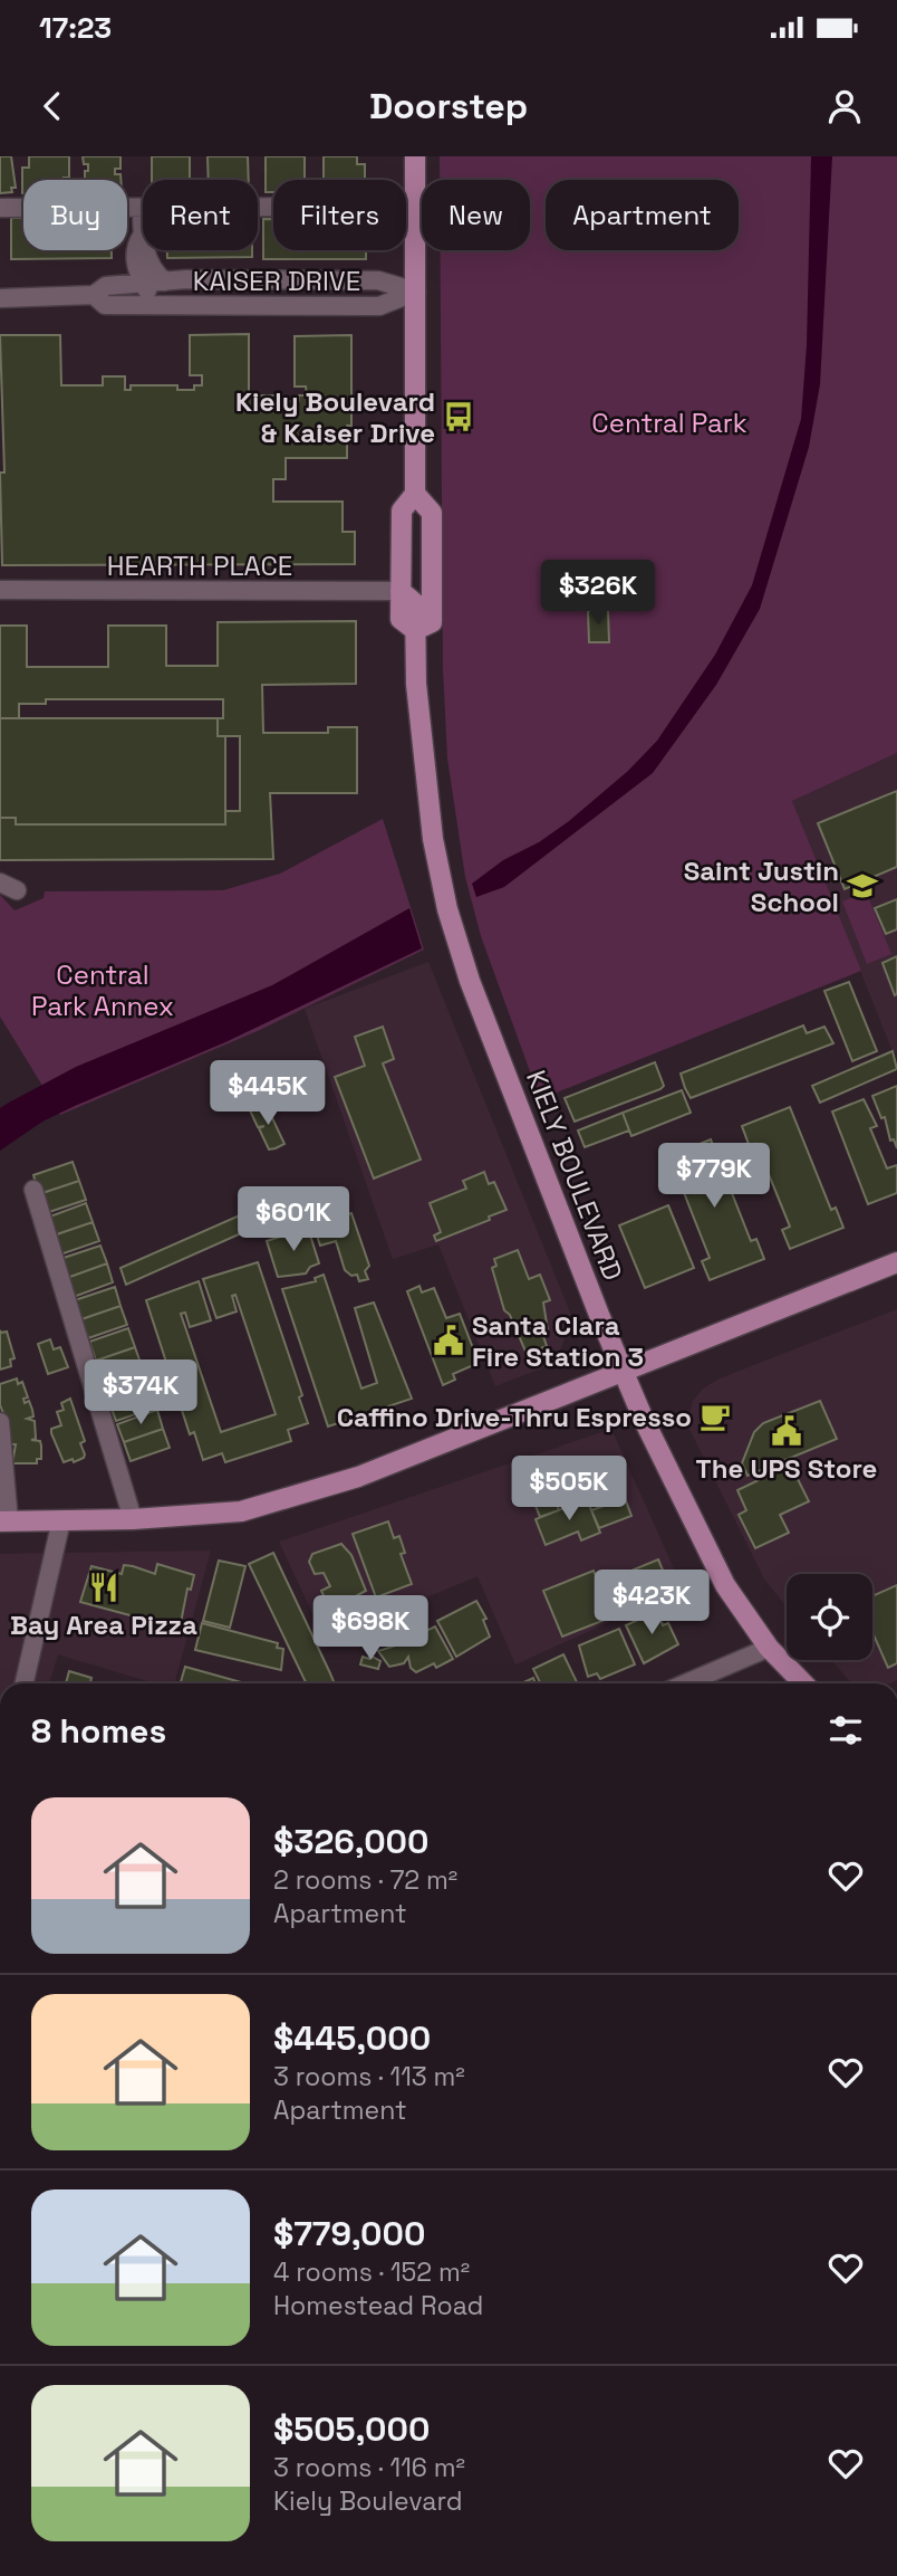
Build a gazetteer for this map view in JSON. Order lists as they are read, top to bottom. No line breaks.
{"streets":{"main road":["KIELY BOULEVARD"],"street":["KAISER DRIVE","HEARTH PLACE"]},"crossings":[["KAISER DRIVE","KIELY BOULEVARD"],["HEARTH PLACE","KIELY BOULEVARD"]],"parks":["Central Park","Central Park Annex"],"places":{"bus stop":["Kiely Boulevard & Kaiser Drive"],"school or university":["Saint Justin School"],"public building":["Santa Clara Fire Station 3","The UPS Store"],"cafe":["Caffino Drive-Thru Espresso"],"restaurant":["Bay Area Pizza"]},"page":{"status":"17:23","header":"Doorstep","chip":["Buy","Rent","Filters","New","Apartment"],"price":["$326K","$445K","$779K","$601K","$374K","$505K","$423K","$698K"],"heading":"8 homes","list":[{"name":"$326,000","note":"2 rooms · 72 m² · Apartment"},{"name":"$445,000","note":"3 rooms · 113 m² · Apartment"},{"name":"$779,000","note":"4 rooms · 152 m² · Homestead Road"},{"name":"$505,000","note":"3 rooms · 116 m² · Kiely Boulevard"}]}}
